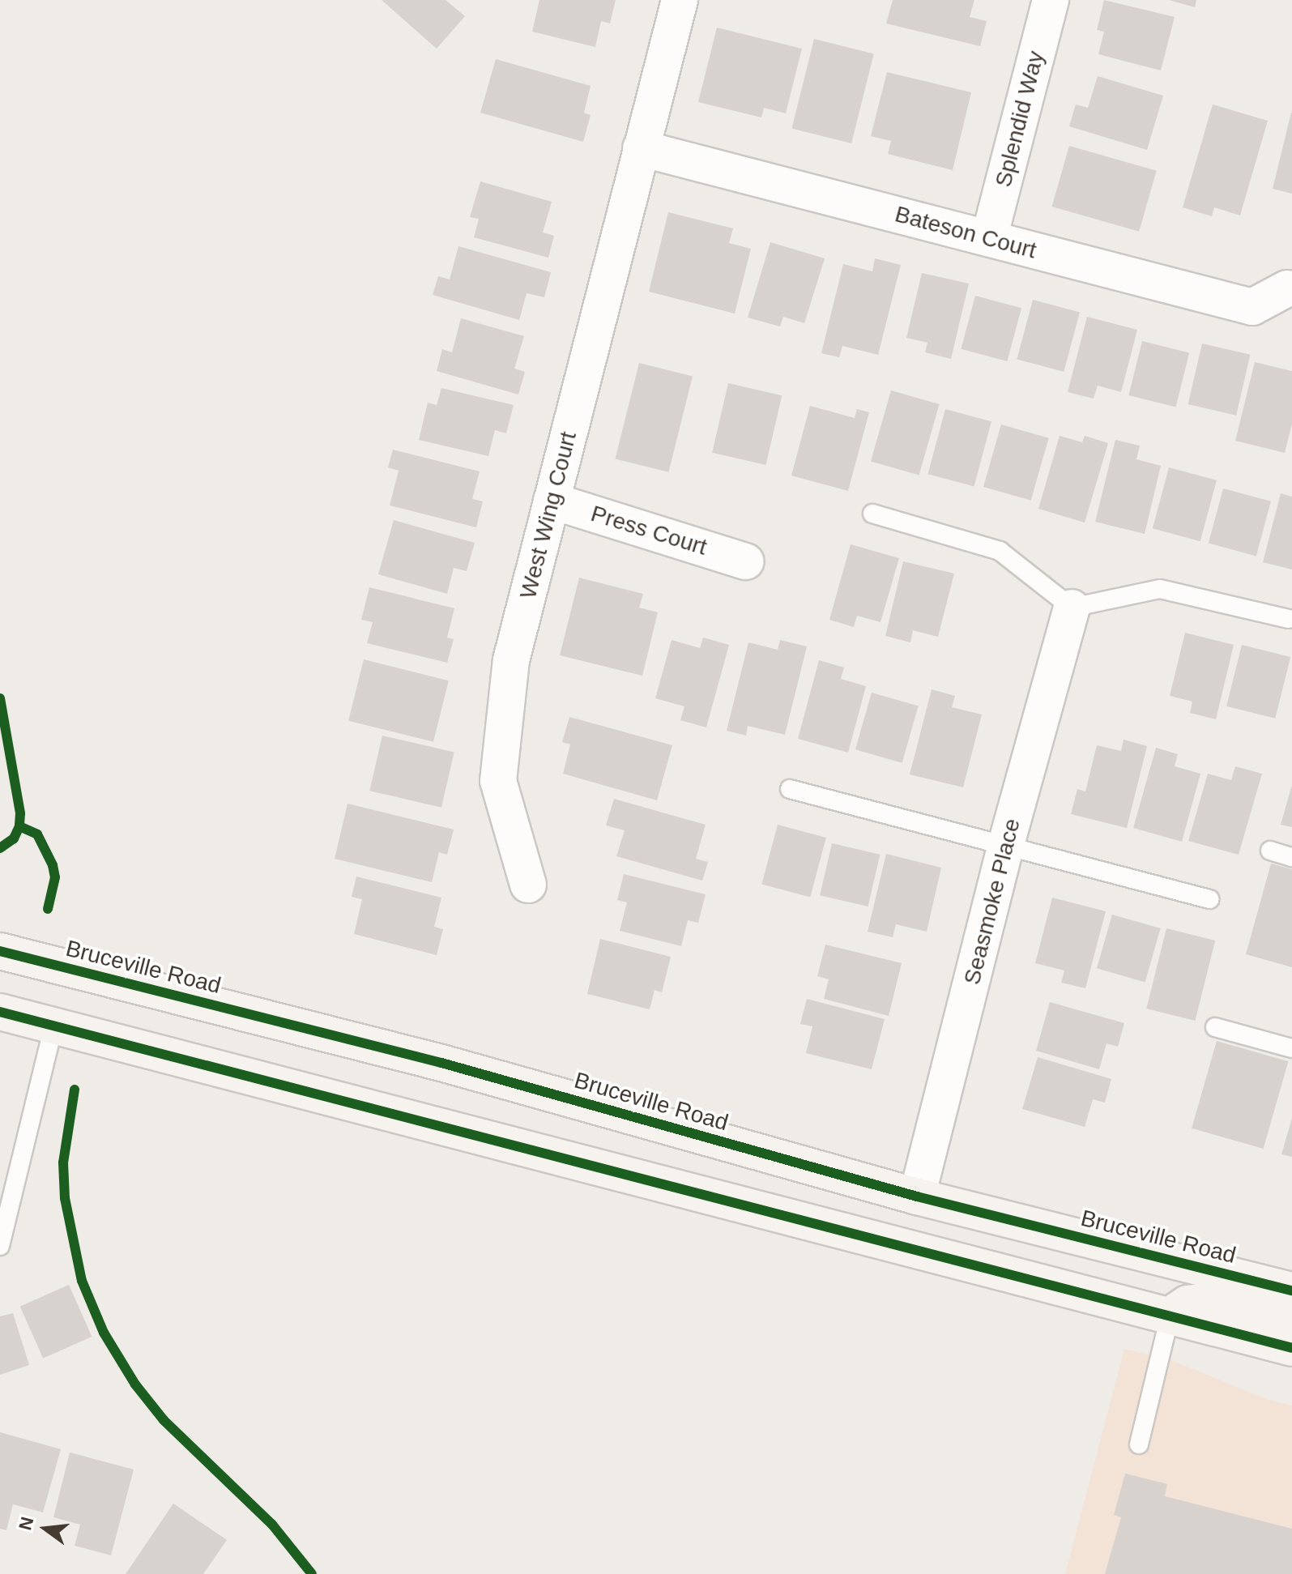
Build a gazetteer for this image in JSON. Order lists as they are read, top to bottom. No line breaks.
{"streets":{"main road":["Bruceville Road"],"street":["Splendid Way","Bateson Court","West Wing Court","Press Court","Seasmoke Place"]},"crossings":[["Splendid Way","Bateson Court"],["Bateson Court","West Wing Court"],["West Wing Court","Press Court"],["Seasmoke Place","Bruceville Road"]],"north":"left"}
